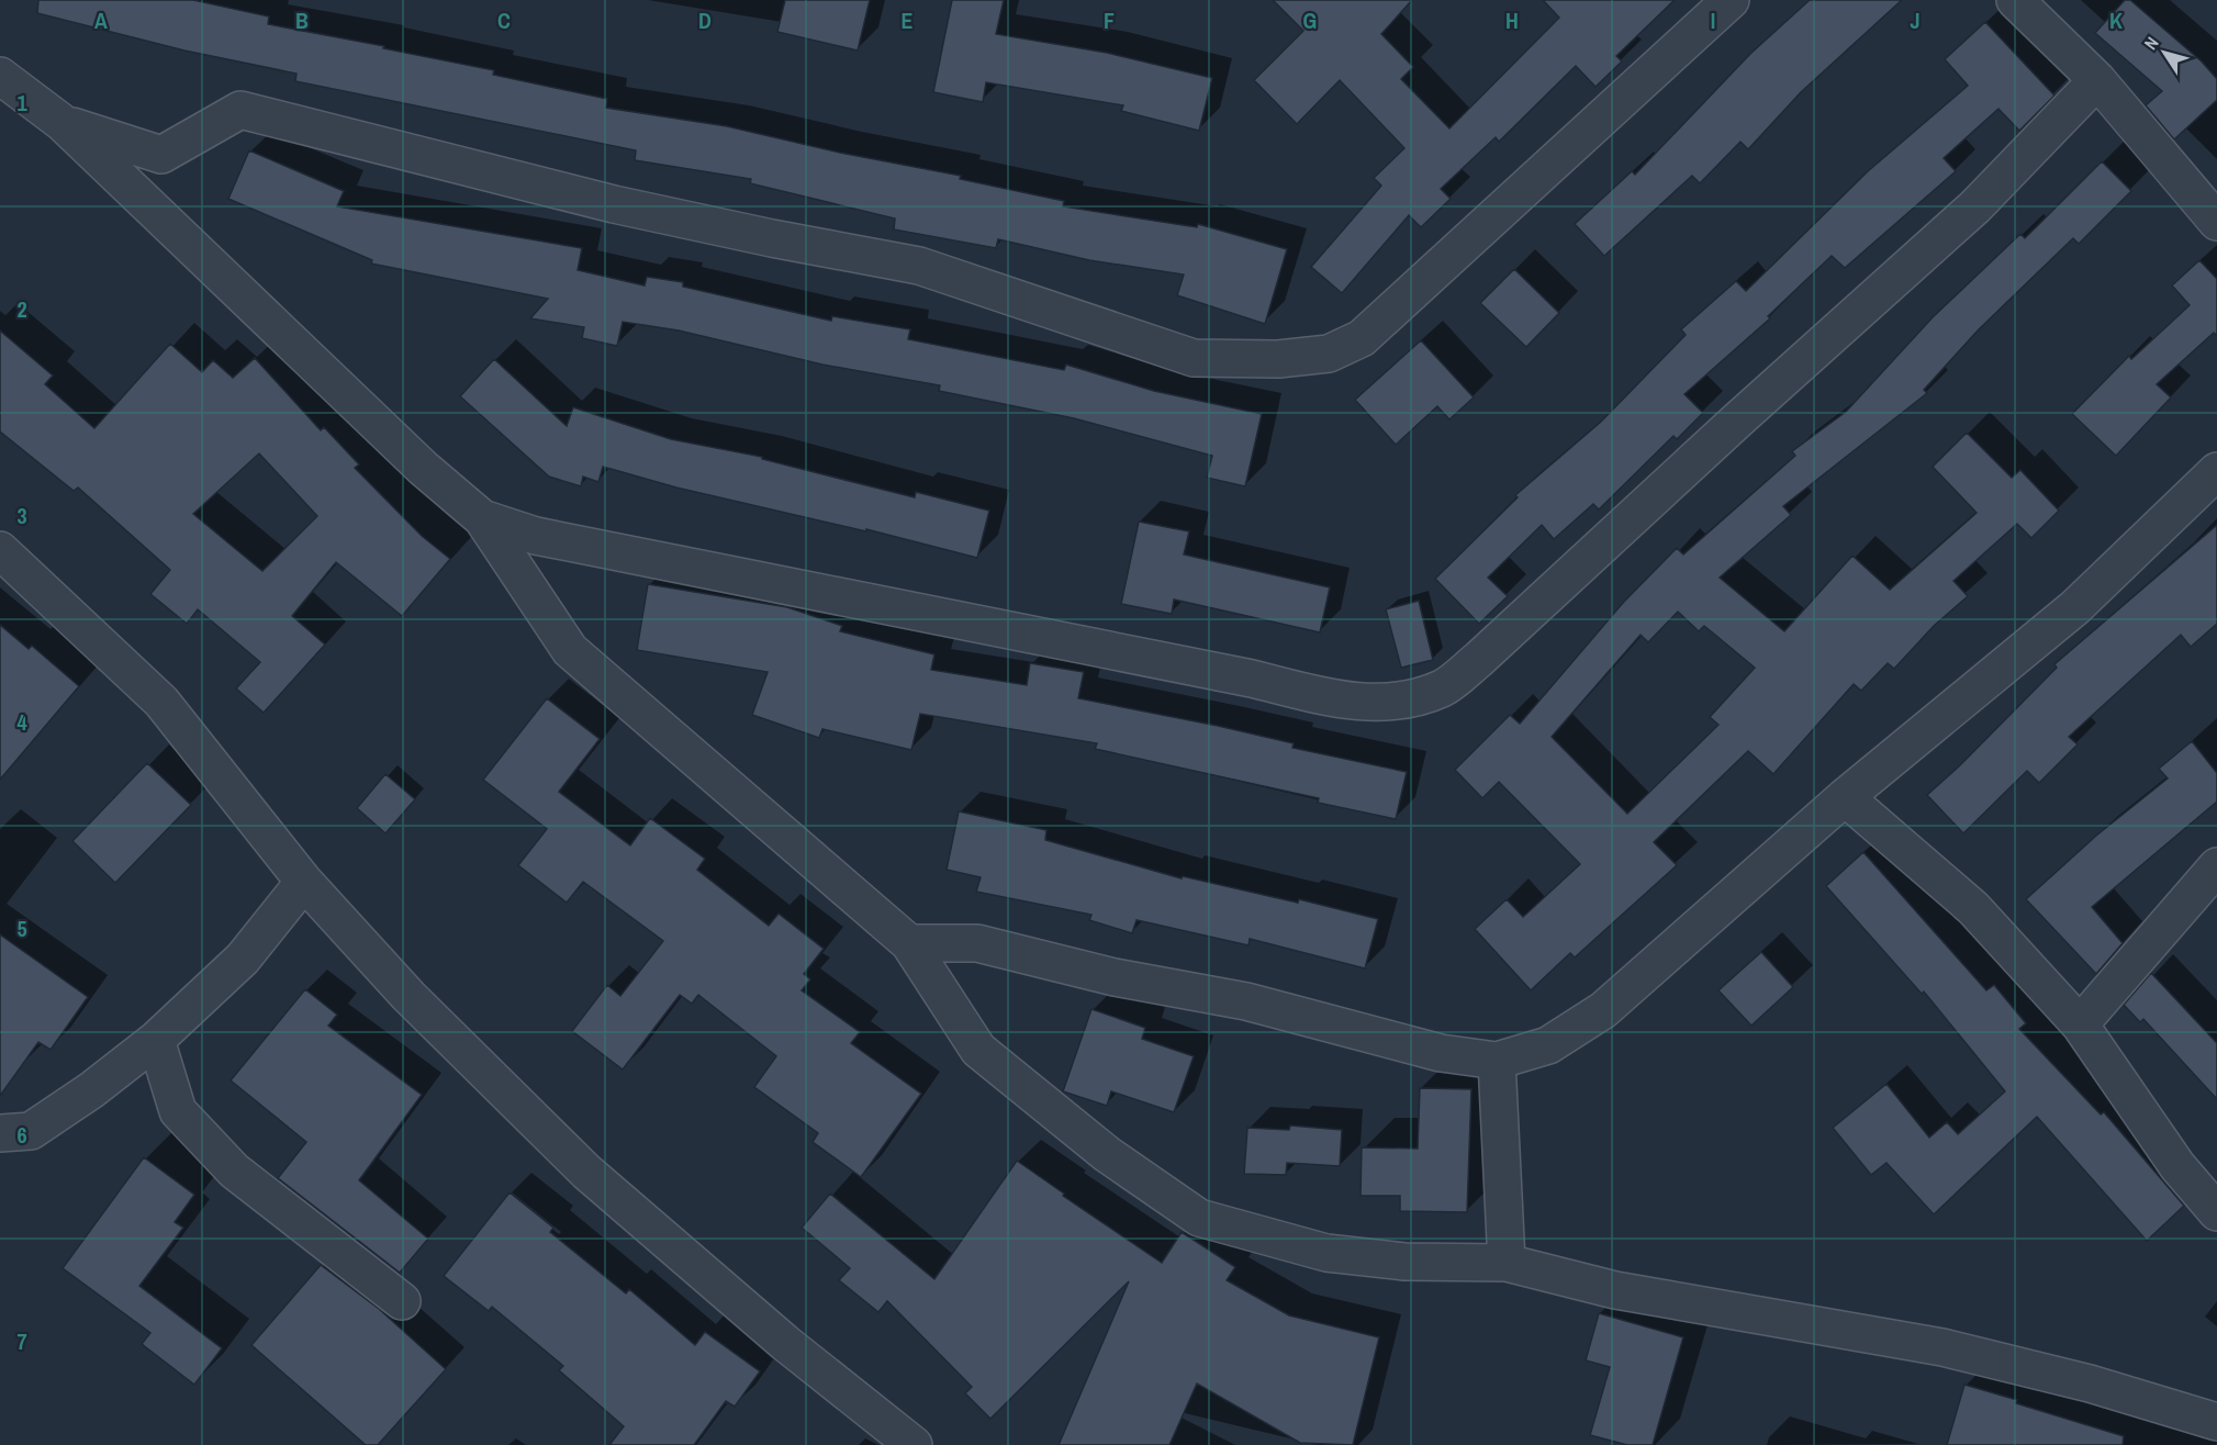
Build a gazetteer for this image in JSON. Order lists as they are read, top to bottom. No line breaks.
{"north":"top left","grid":{"columns":["A","B","C","D","E","F","G","H","I","J","K"],"rows":["1","2","3","4","5","6","7"]}}
